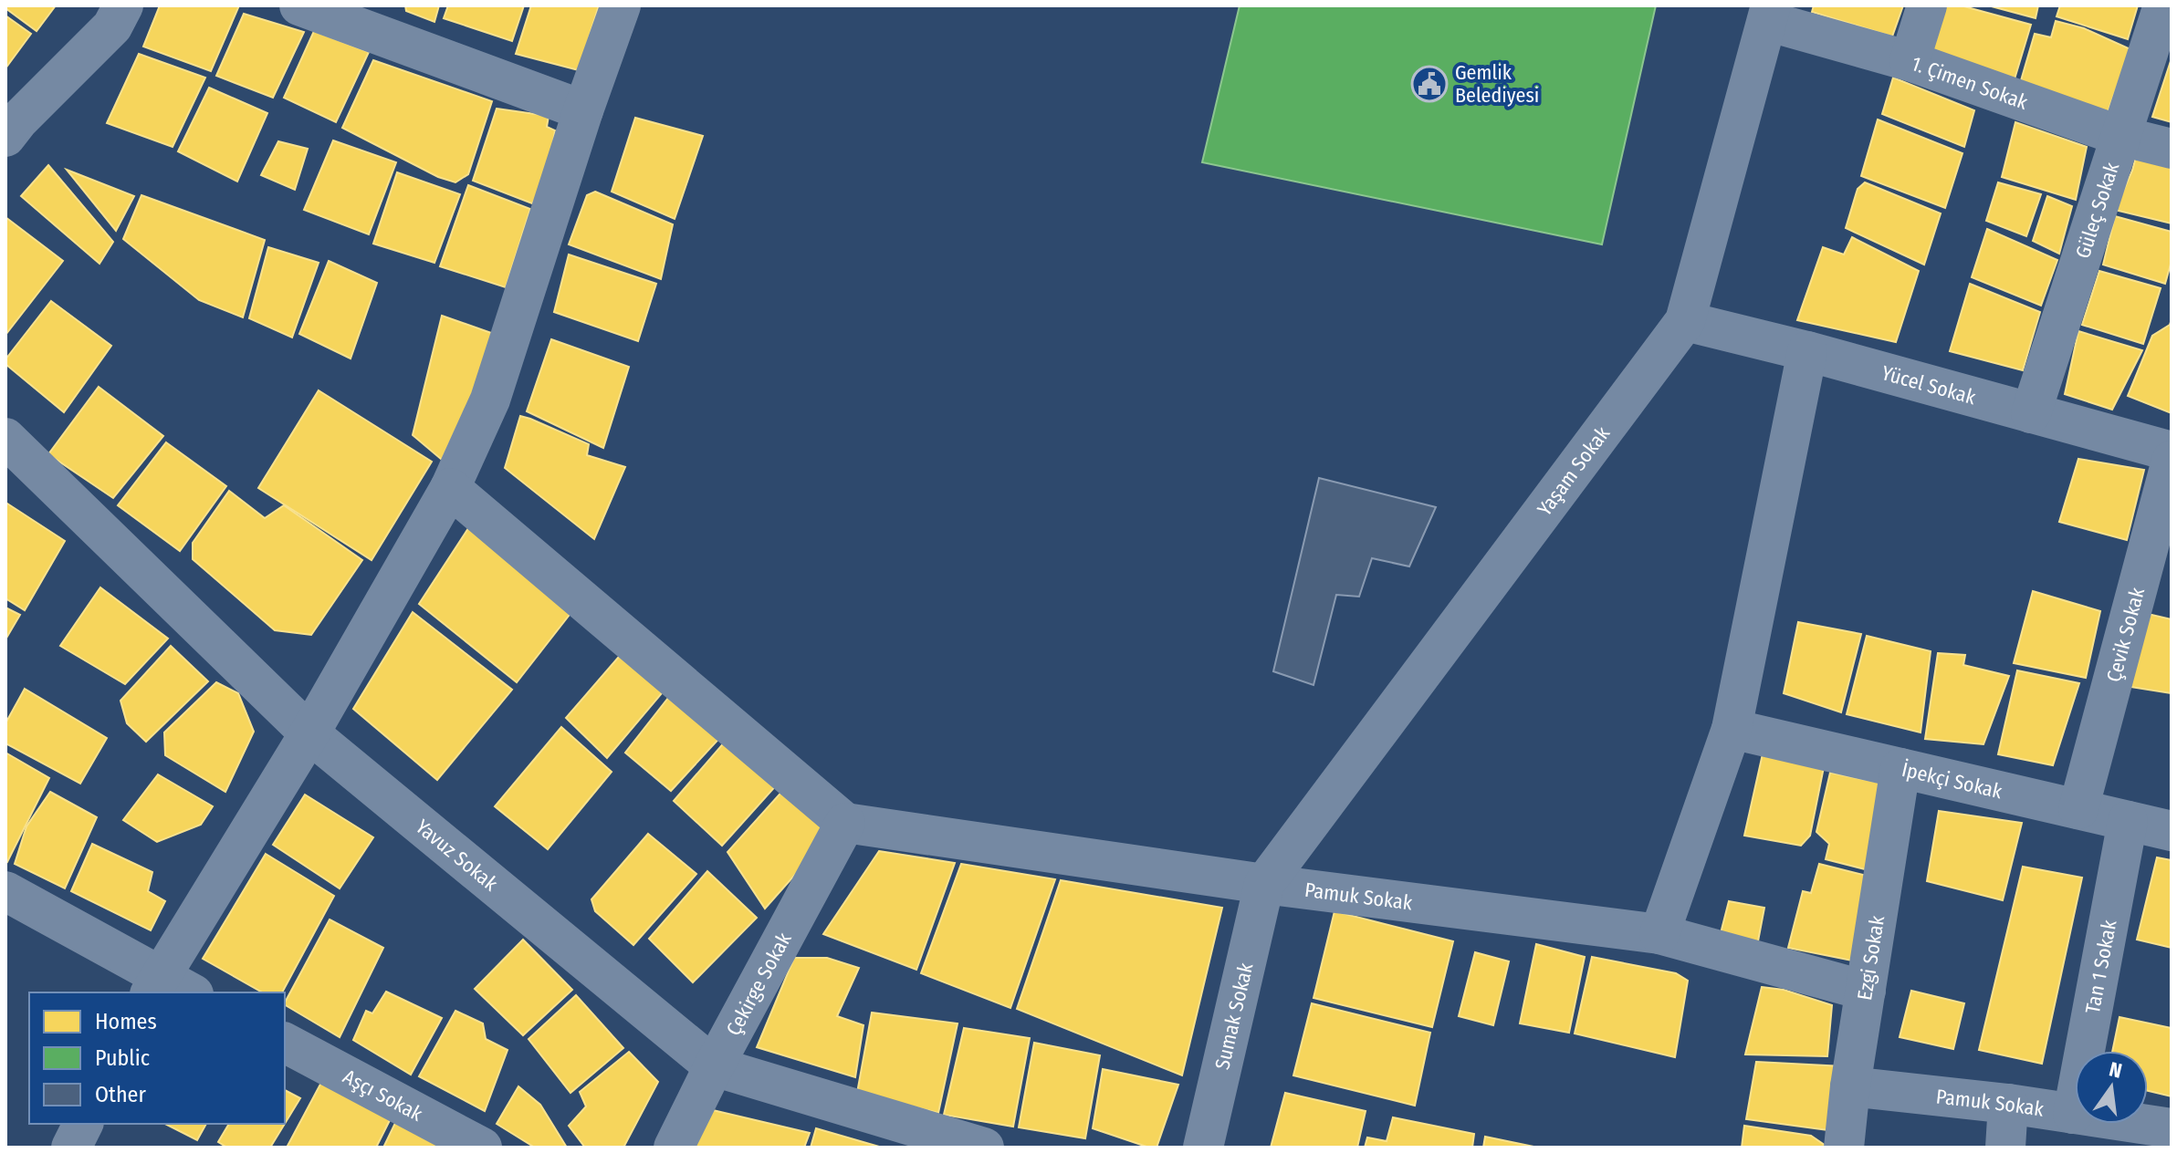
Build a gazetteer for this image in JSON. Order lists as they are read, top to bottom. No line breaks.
{"streets":{"street":["1. Çimen Sokak","Güleç Sokak","Yücel Sokak","Yaşam Sokak","Çevik Sokak","İpekçi Sokak","Yavuz Sokak","Pamuk Sokak","Ezgi Sokak","Tan 1 Sokak","Çekirge Sokak","Sumak Sokak","Aşçı Sokak"]},"crossings":[["1. Çimen Sokak","Güleç Sokak"],["1. Çimen Sokak","Yaşam Sokak"],["Güleç Sokak","Yücel Sokak"],["Yücel Sokak","Yaşam Sokak"],["Yaşam Sokak","Pamuk Sokak"],["Yaşam Sokak","Sumak Sokak"],["Çevik Sokak","İpekçi Sokak"],["İpekçi Sokak","Ezgi Sokak"],["İpekçi Sokak","Tan 1 Sokak"],["Yavuz Sokak","Çekirge Sokak"],["Pamuk Sokak","Ezgi Sokak"],["Pamuk Sokak","Tan 1 Sokak"],["Pamuk Sokak","Çekirge Sokak"],["Pamuk Sokak","Sumak Sokak"]],"places":{"public building":["Gemlik Belediyesi"]},"legend":["Homes","Public","Other"],"north":"top"}
